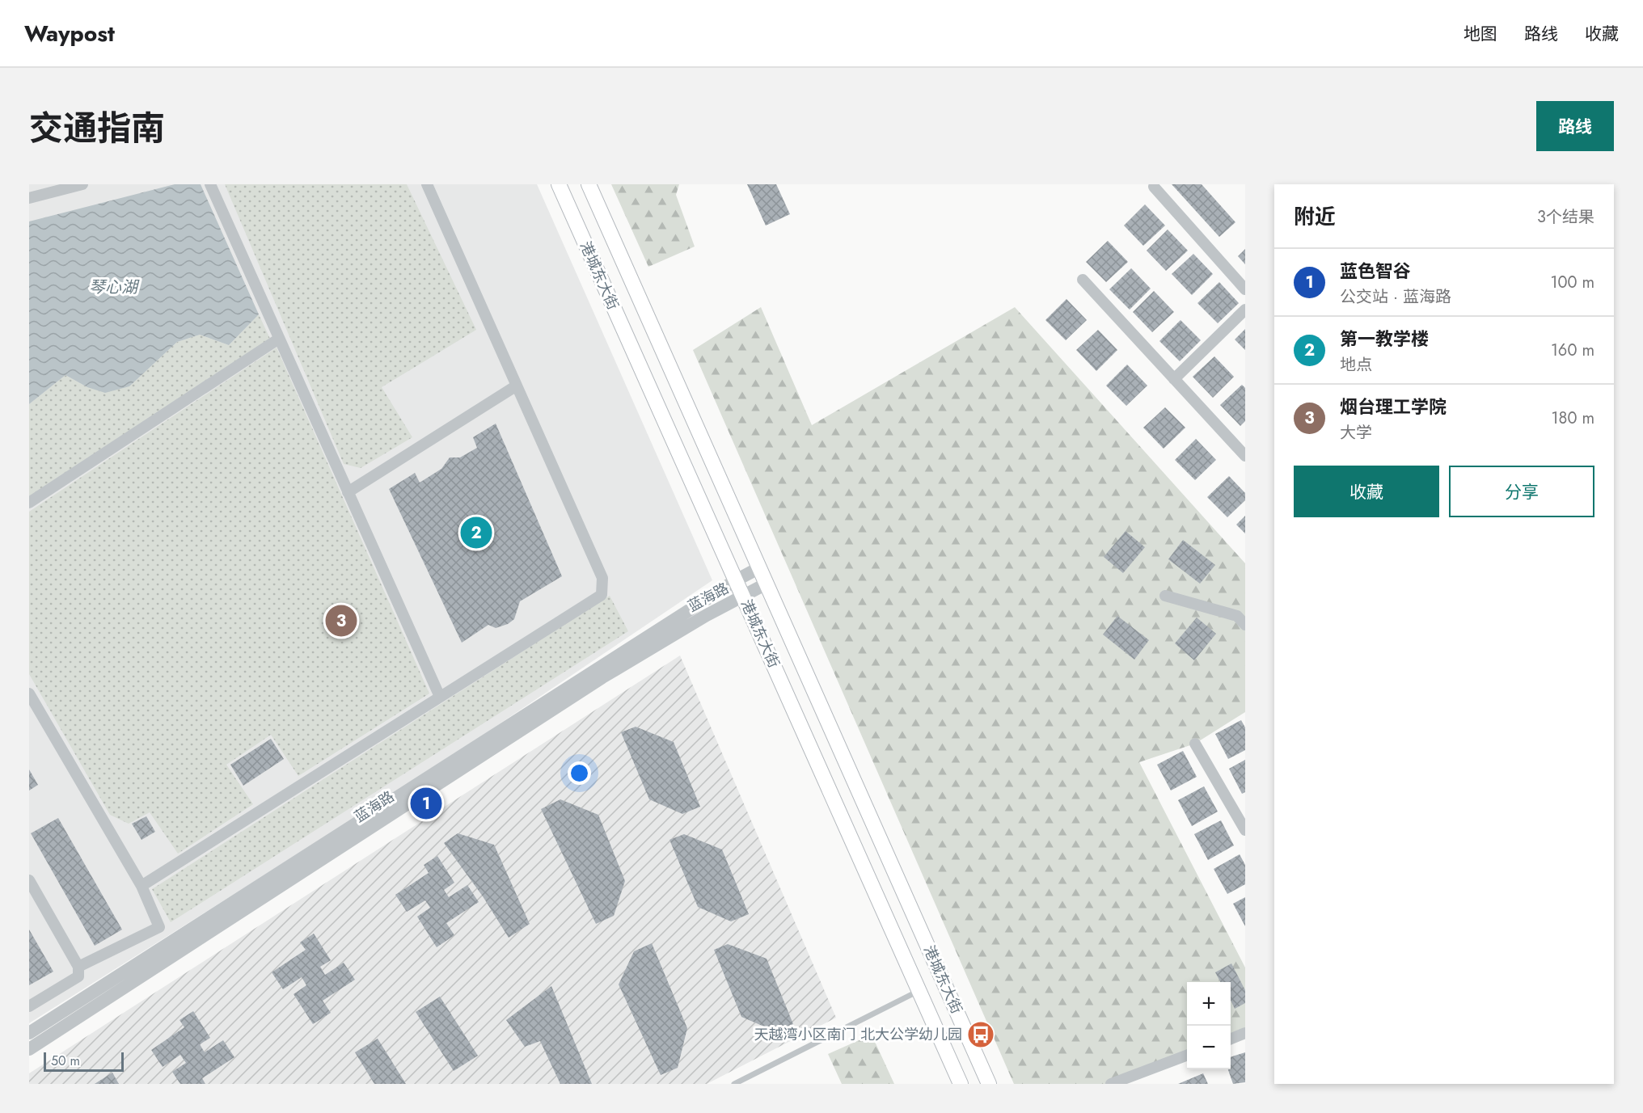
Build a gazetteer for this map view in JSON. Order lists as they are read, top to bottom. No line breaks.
{"streets":{"main road":["港城东大街"],"street":["蓝海路"]},"crossings":[["港城东大街","蓝海路"]],"water":["琴心湖"],"places":{"bus stop":["天越湾小区南门 北大公学幼儿园"]},"scale_bar":"50 m","page":{"header":"Waypost","nav":["地图","路线","收藏"],"title":"交通指南","buttons":["路线",["收藏","分享"]],"heading":["附近","3个结果"],"list":[{"mark":"1","name":"蓝色智谷","note":"公交站 · 蓝海路","value":"100 m"},{"mark":"2","name":"第一教学楼","note":"地点","value":"160 m"},{"mark":"3","name":"烟台理工学院","note":"大学","value":"180 m"}],"pins":["2","3","1"],"map_buttons":["+","−"],"scale":"50 m"}}
